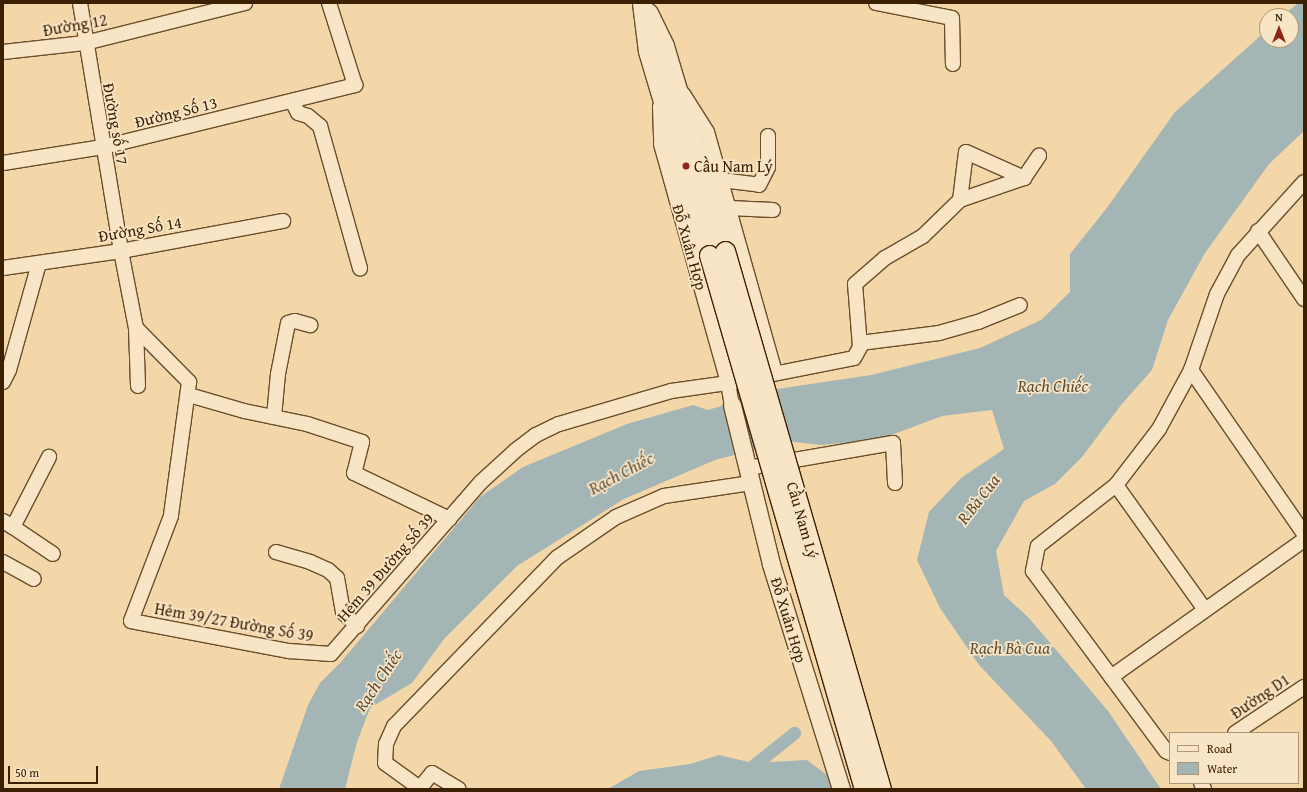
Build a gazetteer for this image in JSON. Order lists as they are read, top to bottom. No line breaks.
{"streets":{"main road":["Đỗ Xuân Hợp","Cầu Nam Lý"],"street":["Đường 12","Đường Số 13","Đường số 17","Đường Số 14","Hẻm 39 Đường Số 39","Hẻm 39/27 Đường Số 39","Đường D1"]},"crossings":[["Đường 12","Đường số 17"],["Đường Số 13","Đường số 17"],["Đường số 17","Đường Số 14"],["Đỗ Xuân Hợp","Cầu Nam Lý"],["Đỗ Xuân Hợp","Hẻm 39 Đường Số 39"],["Hẻm 39 Đường Số 39","Hẻm 39/27 Đường Số 39"]],"water":["Rạch Chiếc","R.Bà Cua","Rạch Bà Cua"],"places":["Cầu Nam Lý"],"legend":["Road","Water"],"scale_bar":"50 m","north":"top"}
